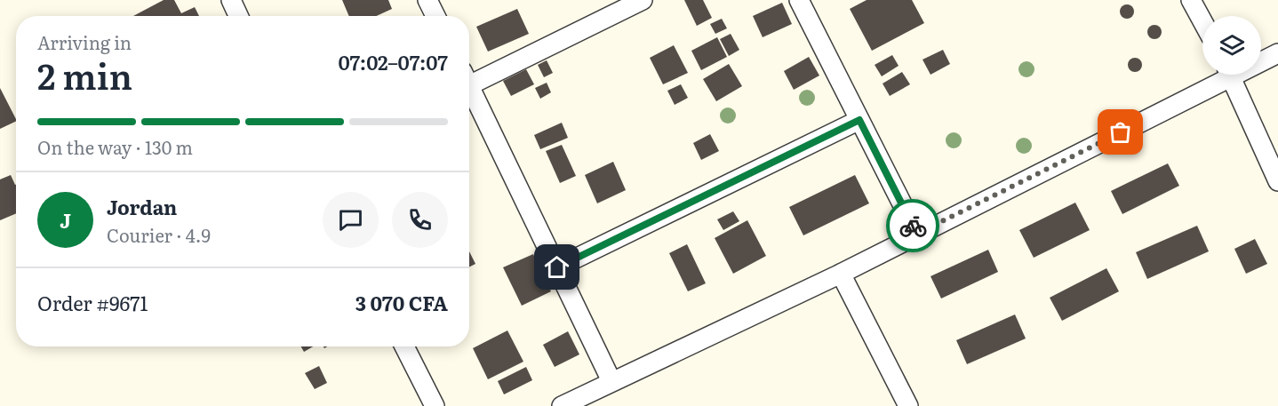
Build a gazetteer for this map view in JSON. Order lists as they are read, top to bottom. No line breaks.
{"page":{"heading":["2 min","Arriving in","07:02–07:07"],"panel":["Jordan","Courier · 4.9","Order #9671","3 070 CFA"],"bar":"On the way · 130 m","round":"J"}}
